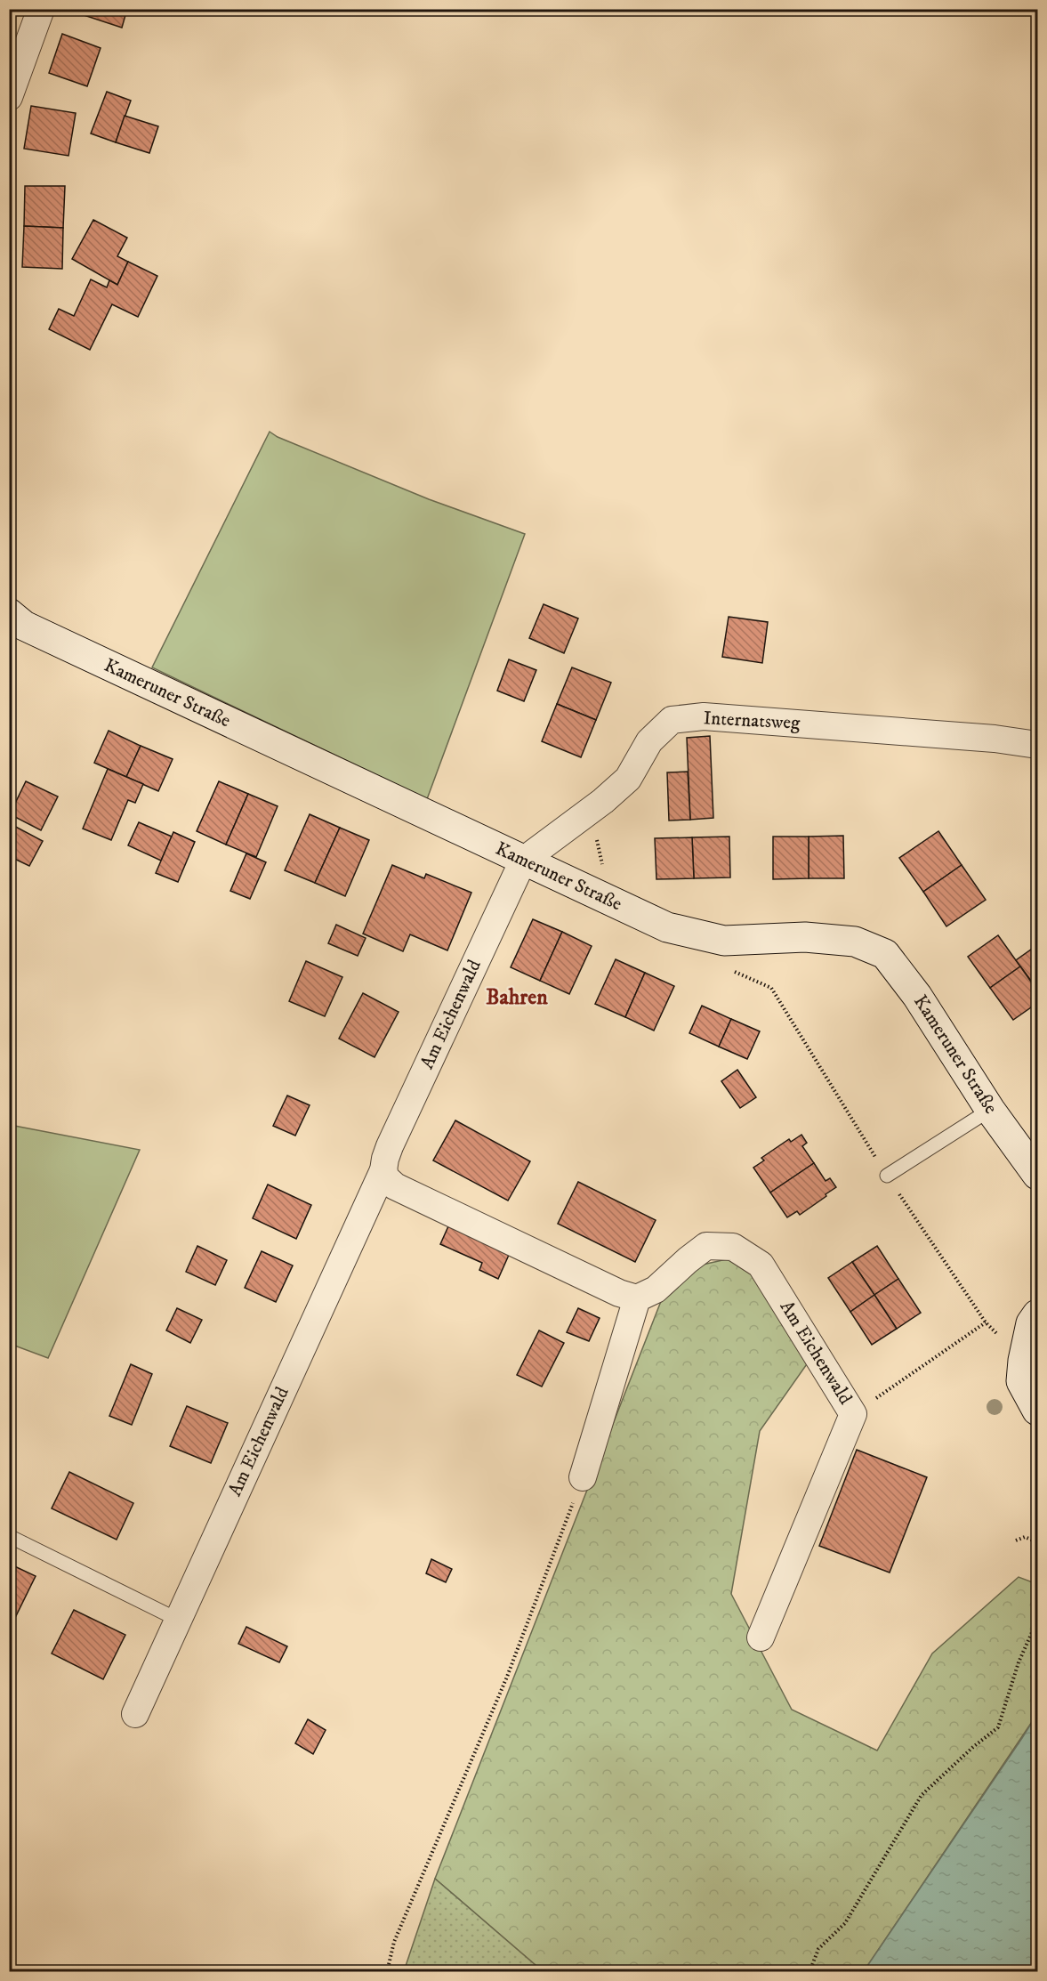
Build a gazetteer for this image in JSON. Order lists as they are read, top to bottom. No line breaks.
{"streets":{"street":["Kameruner Straße","Internatsweg","Am Eichenwald"]},"crossings":[["Kameruner Straße","Internatsweg"],["Kameruner Straße","Am Eichenwald"],["Internatsweg","Am Eichenwald"]],"districts":["Bahren"]}
